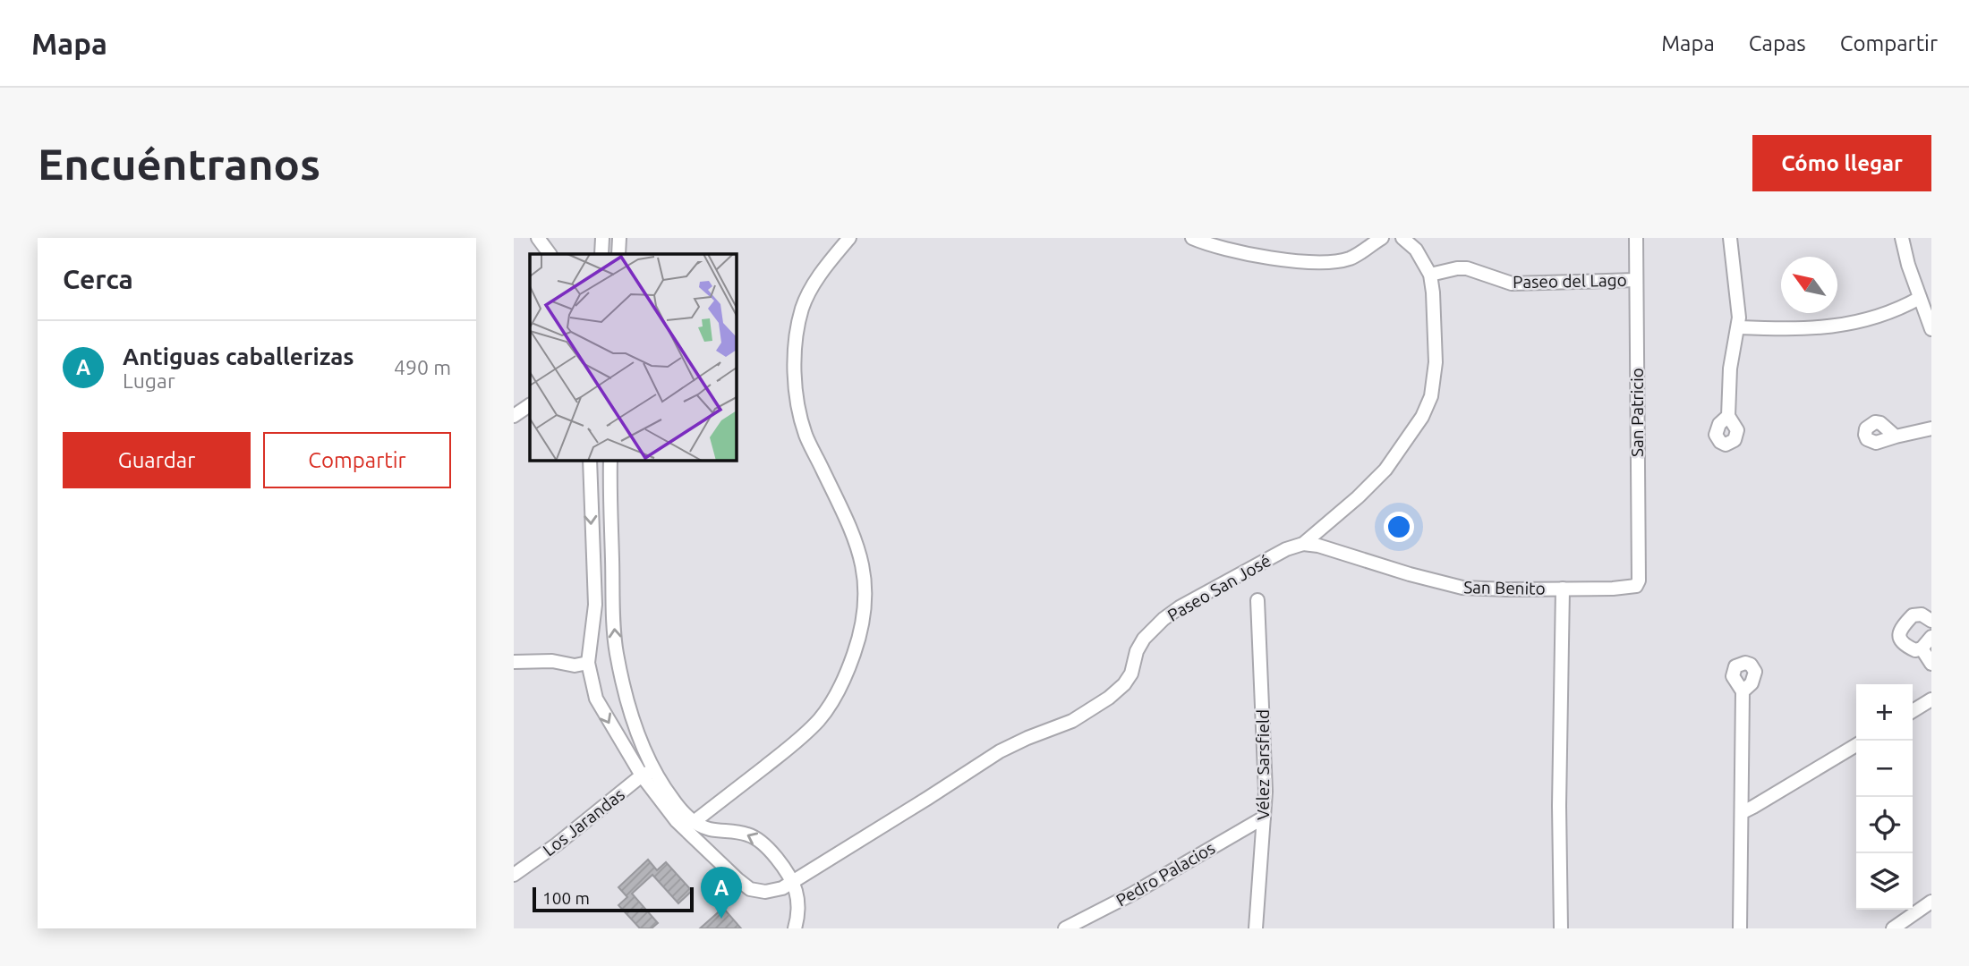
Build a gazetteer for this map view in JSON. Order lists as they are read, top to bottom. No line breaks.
{"streets":{"street":["Paseo del Lago","San Patricio","Paseo San José","San Benito","Vélez Sarsfield","Los Jarandas","Pedro Palacios"]},"crossings":[["Paseo del Lago","San Patricio"],["Paseo del Lago","Paseo San José"],["San Patricio","San Benito"],["Paseo San José","San Benito"],["Paseo San José","Los Jarandas"],["Vélez Sarsfield","Pedro Palacios"]],"scale_bar":"100 m","north":"top left","page":{"header":"Mapa","nav":["Mapa","Capas","Compartir"],"buttons":["Cómo llegar",["Guardar","Compartir"]],"title":"Encuéntranos","heading":"Cerca","list":[{"mark":"A","name":"Antiguas caballerizas","note":"Lugar","value":"490 m"}],"map_buttons":["+","−"],"pins":"A","scale":"100 m"}}
